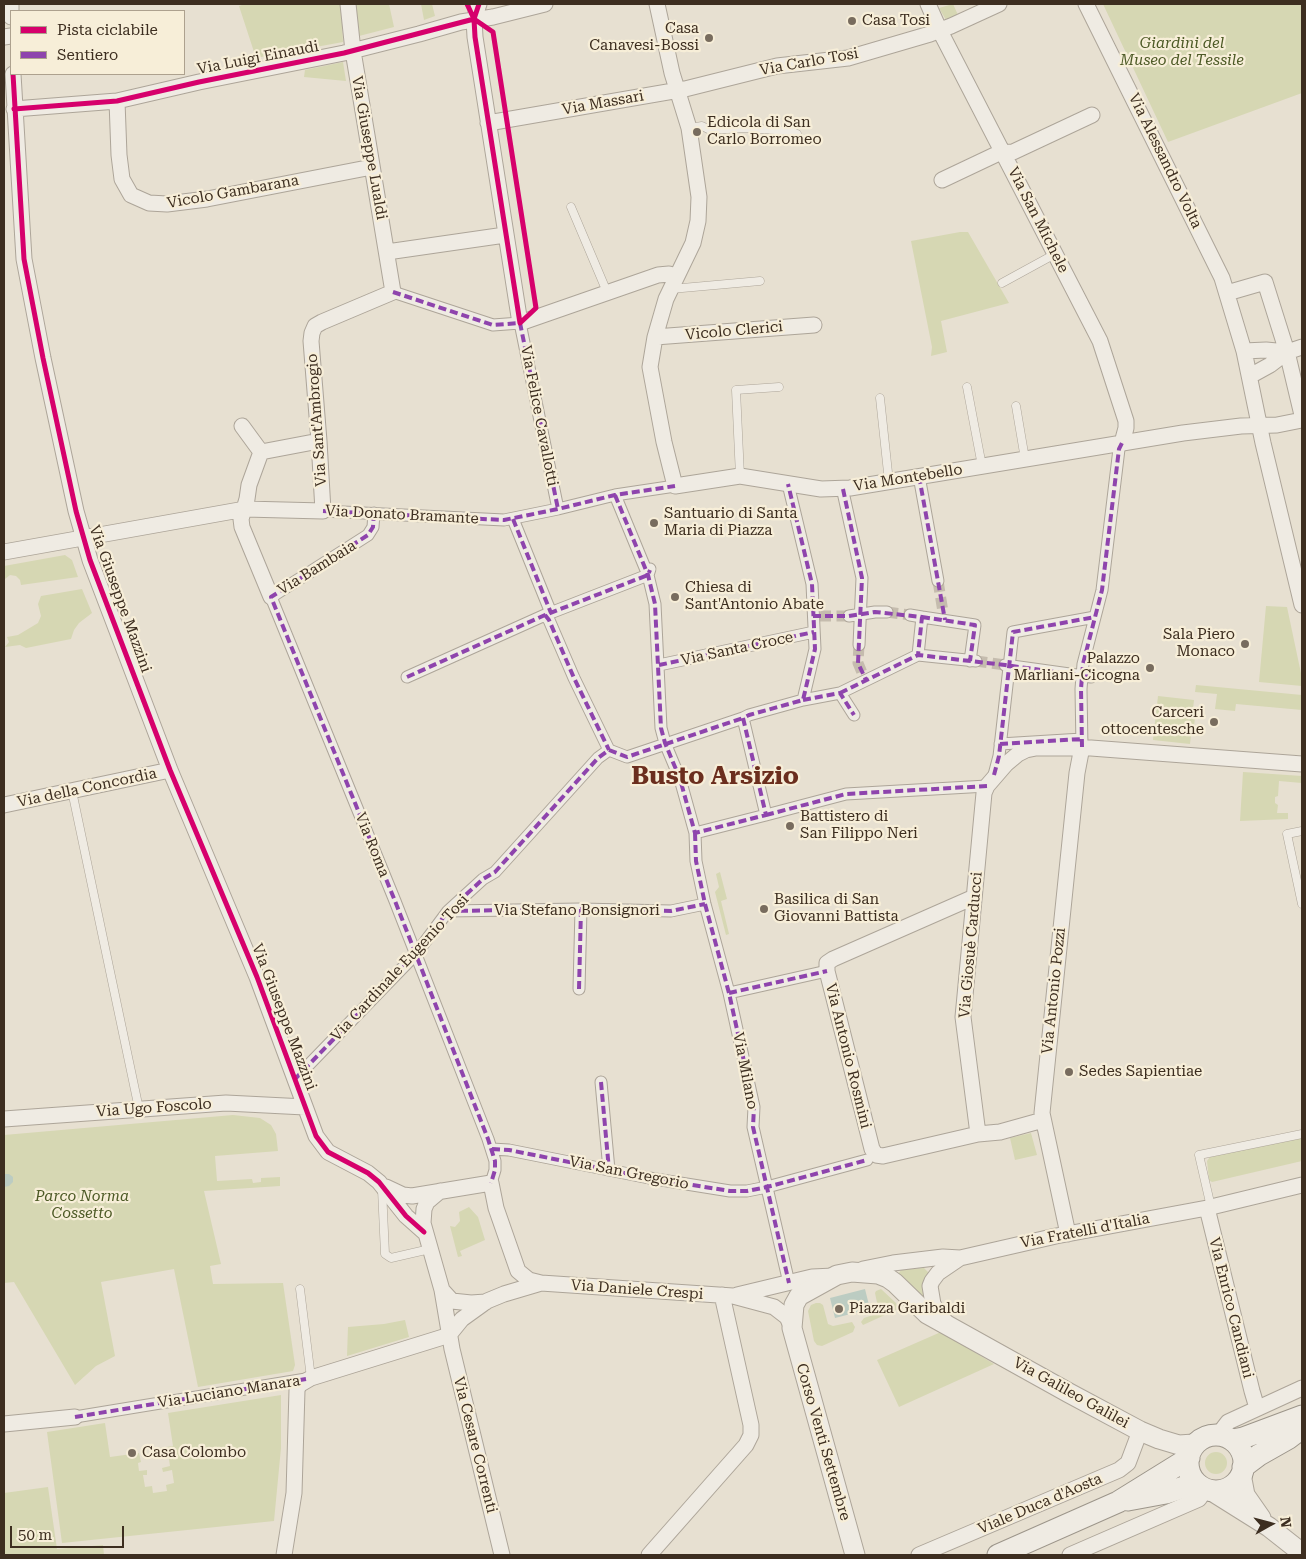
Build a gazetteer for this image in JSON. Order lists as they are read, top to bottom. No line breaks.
{"streets":{"main road":["Viale Duca d'Aosta"],"street":["Via Luigi Einaudi","Via Carlo Tosi","Via Massari","Via Giuseppe Lualdi","Via Alessandro Volta","Vicolo Gambarana","Via San Michele","Vicolo Clerici","Via Felice Cavallotti","Via Sant'Ambrogio","Via Montebello","Via Donato Bramante","Via Bambaia","Via Giuseppe Mazzini","Via Santa Croce","Via della Concordia","Via Roma","Via Stefano Bonsignori","Via Giosuè Carducci","Via Cardinale Eugenio Tosi","Via Antonio Pozzi","Via Antonio Rosmini","Via Milano","Via Ugo Foscolo","Via San Gregorio","Via Fratelli d'Italia","Via Daniele Crespi","Via Enrico Candiani","Via Luciano Manara","Via Galileo Galilei","Corso Venti Settembre","Via Cesare Correnti"]},"crossings":[["Via Luigi Einaudi","Via Giuseppe Lualdi"],["Via Luigi Einaudi","Vicolo Gambarana"],["Via Luigi Einaudi","Via Giuseppe Mazzini"],["Via Carlo Tosi","Via Massari"],["Via Carlo Tosi","Via San Michele"],["Via Giuseppe Lualdi","Vicolo Gambarana"],["Via Giuseppe Lualdi","Via Sant'Ambrogio"],["Via Alessandro Volta","Via Montebello"],["Via San Michele","Via Montebello"],["Via Felice Cavallotti","Via Montebello"],["Via Felice Cavallotti","Via Donato Bramante"],["Via Sant'Ambrogio","Via Donato Bramante"],["Via Montebello","Via Donato Bramante"],["Via Montebello","Via Milano"],["Via Donato Bramante","Via Bambaia"],["Via Donato Bramante","Via Giuseppe Mazzini"],["Via Donato Bramante","Via Roma"],["Via Bambaia","Via Roma"],["Via Giuseppe Mazzini","Via della Concordia"],["Via Giuseppe Mazzini","Via Cardinale Eugenio Tosi"],["Via Giuseppe Mazzini","Via Ugo Foscolo"],["Via Santa Croce","Via Milano"],["Via Roma","Via Cardinale Eugenio Tosi"],["Via Roma","Via San Gregorio"],["Via Stefano Bonsignori","Via Cardinale Eugenio Tosi"],["Via Stefano Bonsignori","Via Milano"],["Via Antonio Pozzi","Via Fratelli d'Italia"],["Via Antonio Rosmini","Via San Gregorio"],["Via Milano","Via San Gregorio"],["Via Fratelli d'Italia","Via Enrico Candiani"],["Via Luciano Manara","Via Cesare Correnti"],["Via Galileo Galilei","Viale Duca d'Aosta"]],"districts":["Busto Arsizio"],"parks":["Giardini del Museo del Tessile","Parco Norma Cossetto"],"places":["Casa Tosi","Casa Canavesi-Bossi","Edicola di San Carlo Borromeo","Santuario di Santa Maria di Piazza","Chiesa di Sant'Antonio Abate","Sala Piero Monaco","Palazzo Marliani-Cicogna","Carceri ottocentesche","Battistero di San Filippo Neri","Basilica di San Giovanni Battista","Sedes Sapientiae","Piazza Garibaldi","Casa Colombo"],"legend":["Pista ciclabile","Sentiero"],"scale_bar":"50 m","north":"right"}
